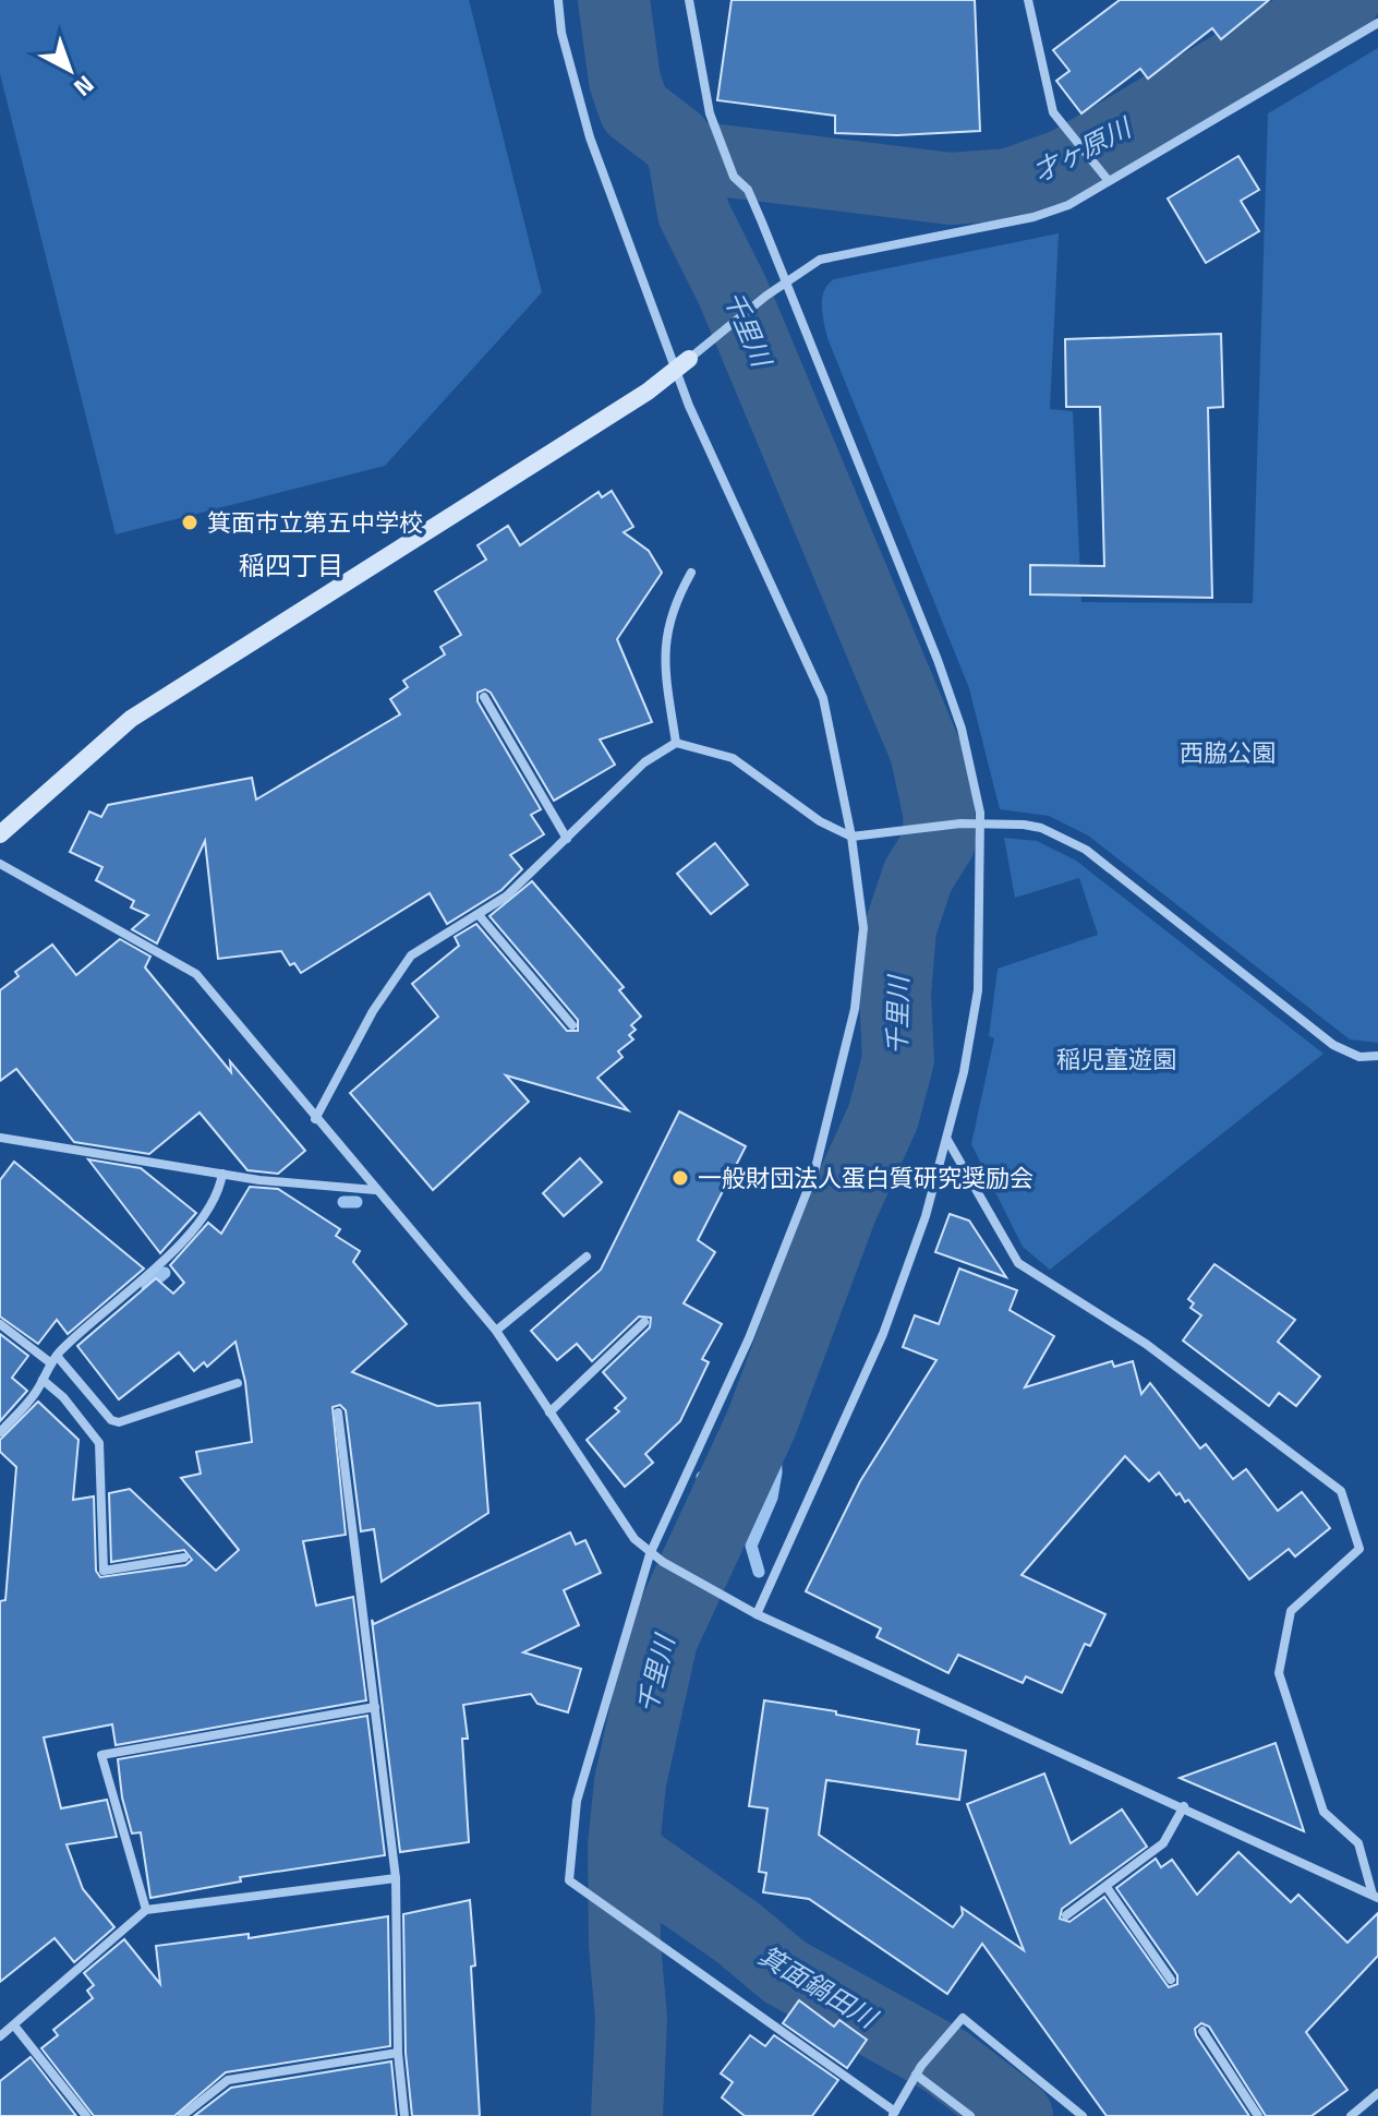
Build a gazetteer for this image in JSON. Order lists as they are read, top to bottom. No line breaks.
{"districts":["稲四丁目"],"water":["才ヶ原川","千里川","箕面鍋田川"],"parks":["西脇公園","稲児童遊園"],"places":["箕面市立第五中学校","一般財団法人蛋白質研究奨励会"],"north":"bottom right"}
